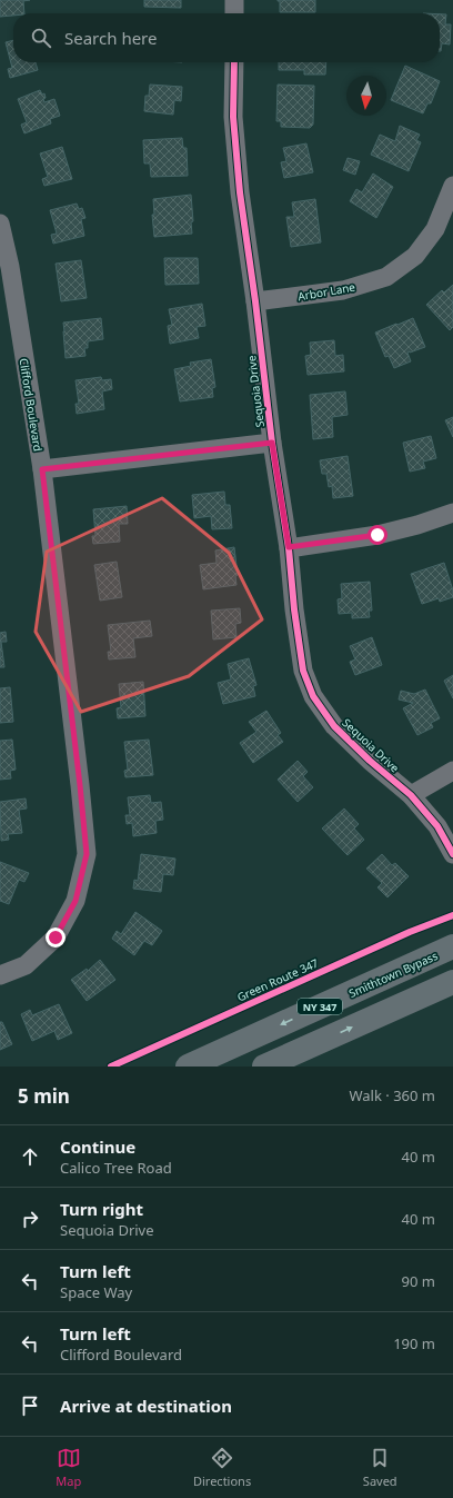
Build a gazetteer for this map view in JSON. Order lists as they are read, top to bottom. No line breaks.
{"streets":{"highway":["Smithtown Bypass","NY 347"],"street":["Arbor Lane","Sequoia Drive","Clifford Boulevard"],"cycle path":["Green Route 347"]},"crossings":[["Arbor Lane","Sequoia Drive"]],"north":"bottom","page":{"search":"Search here","heading":["5 min","Walk · 360 m"],"list":[["Continue","Calico Tree Road","40 m"],["Turn right","Sequoia Drive","40 m"],["Turn left","Space Way","90 m"],["Turn left","Clifford Boulevard","190 m"],"Arrive at destination"],"nav":["Map","Directions","Saved"]}}
